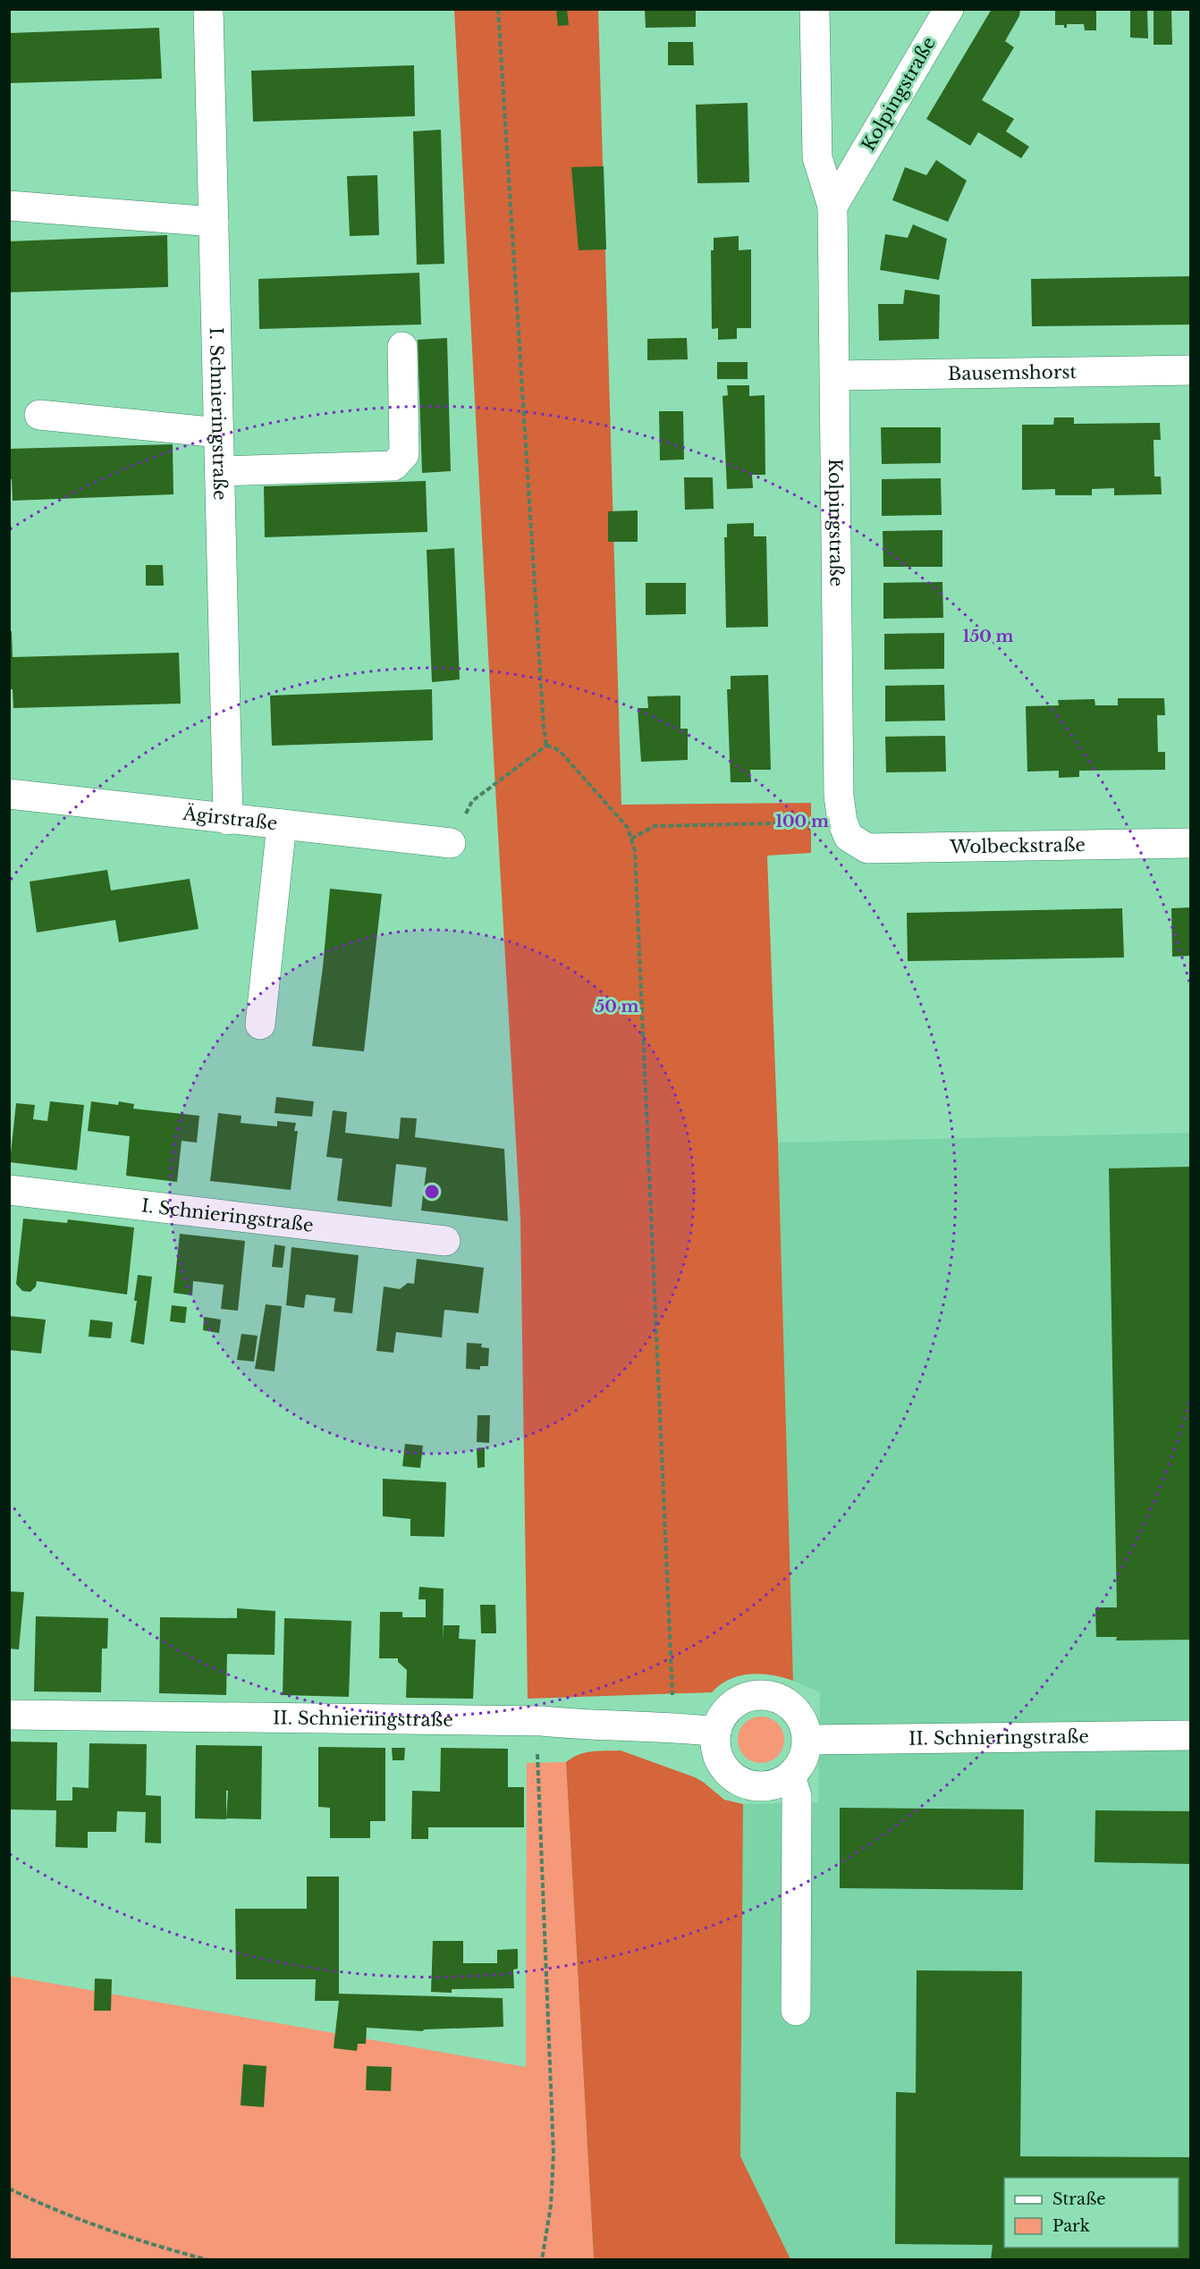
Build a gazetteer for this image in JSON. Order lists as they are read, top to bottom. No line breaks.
{"streets":{"street":["Kolpingstraße","Bausemshorst","I. Schnieringstraße","Ägirstraße","Wolbeckstraße","II. Schnieringstraße"]},"crossings":[["Kolpingstraße","Bausemshorst"],["Kolpingstraße","Wolbeckstraße"],["I. Schnieringstraße","Ägirstraße"]],"legend":["Straße","Park"],"rings":["150 m","100 m","50 m"]}
